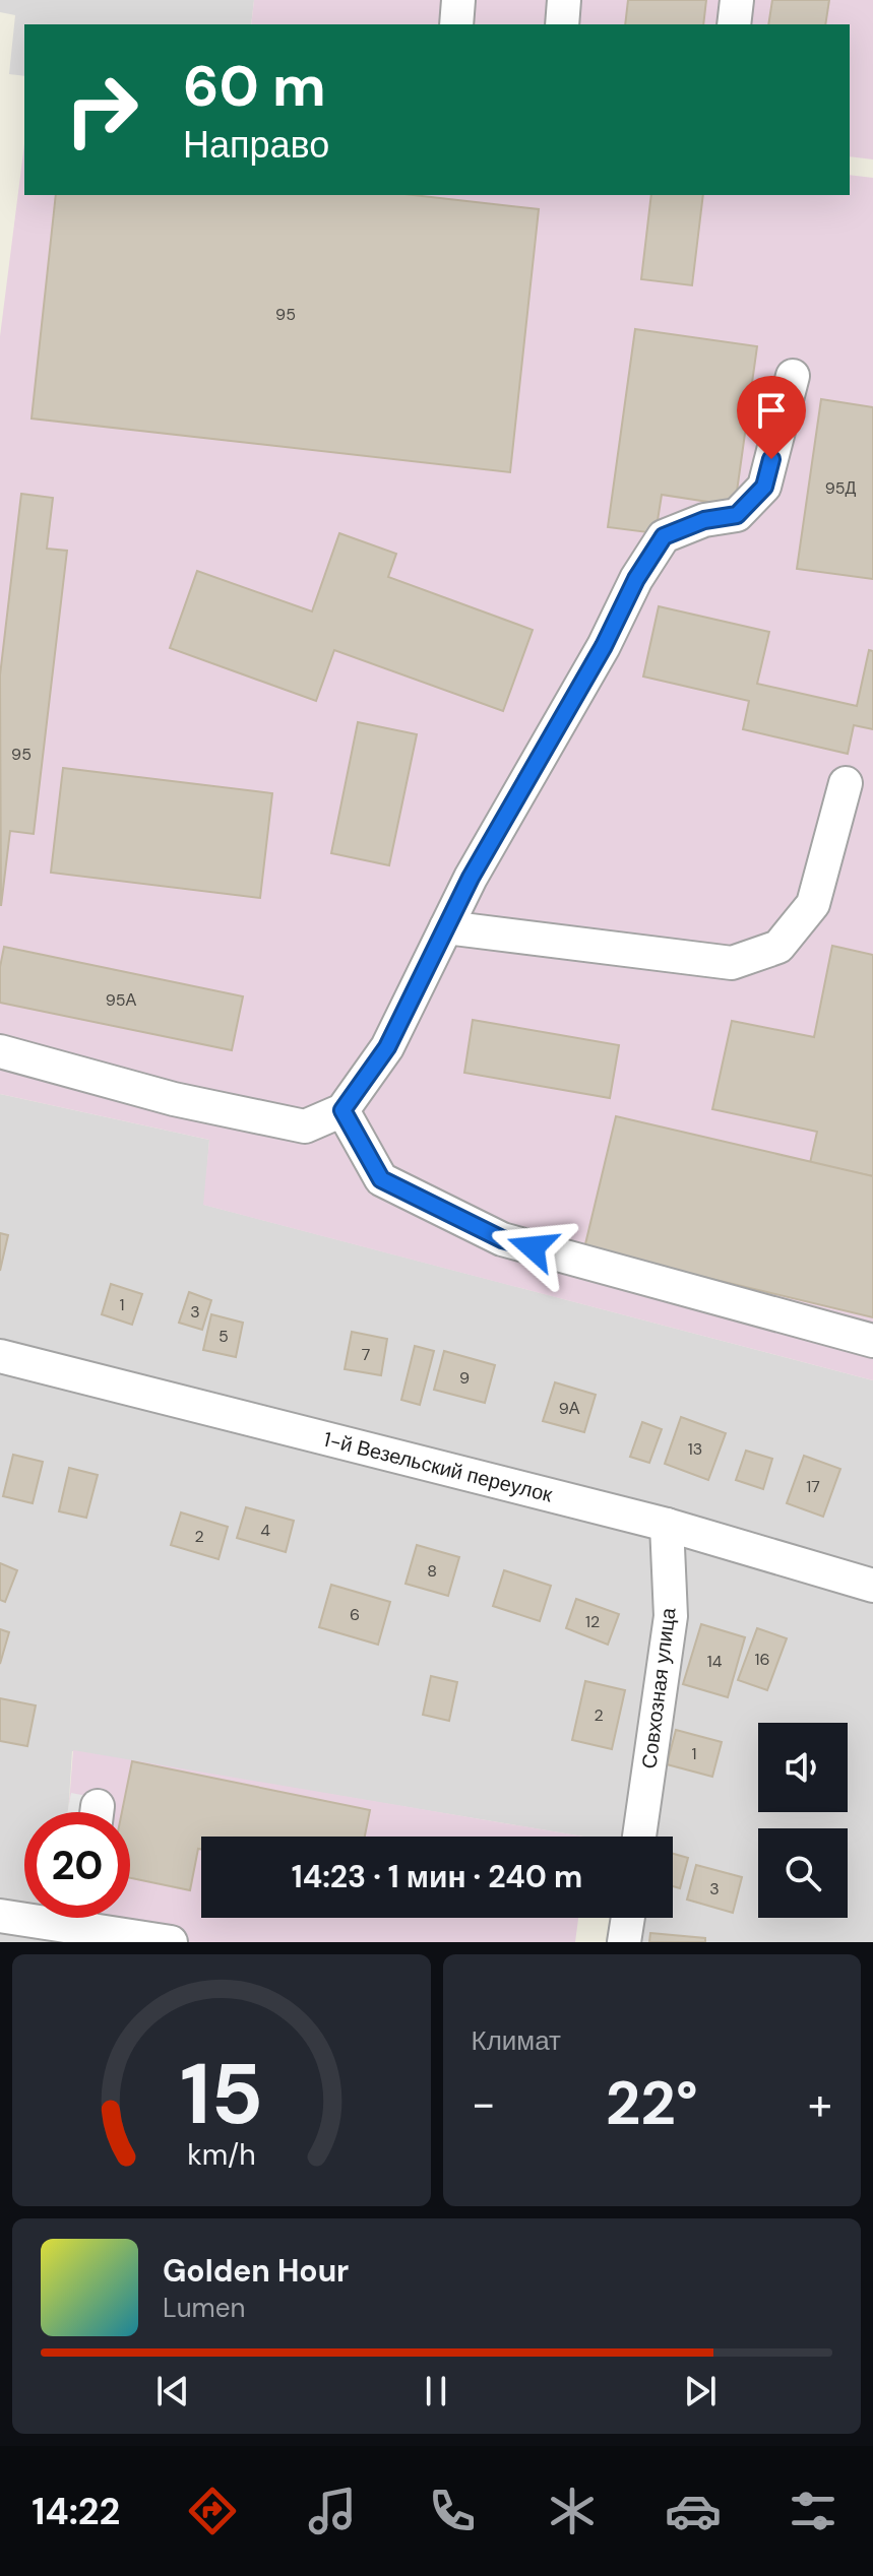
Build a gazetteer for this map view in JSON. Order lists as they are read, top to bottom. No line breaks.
{"streets":{"street":["1-й Везельский переулок","Совхозная улица"]},"crossings":[["1-й Везельский переулок","Совхозная улица"]],"house_numbers":["95","95Д","95","95А","1","3","5","7","9","9А","13","17","4","2","8","6","12","16","14","2","1","3"],"page":{"turn":["60 m","Направо"],"limit":"20","trip":"14:23 · 1 мин · 240 m","tile":"Климат","heat":["−","22°","+"],"song":["Golden Hour","Lumen"],"tabs":"14:22","gauge":["15","km/h"]}}
